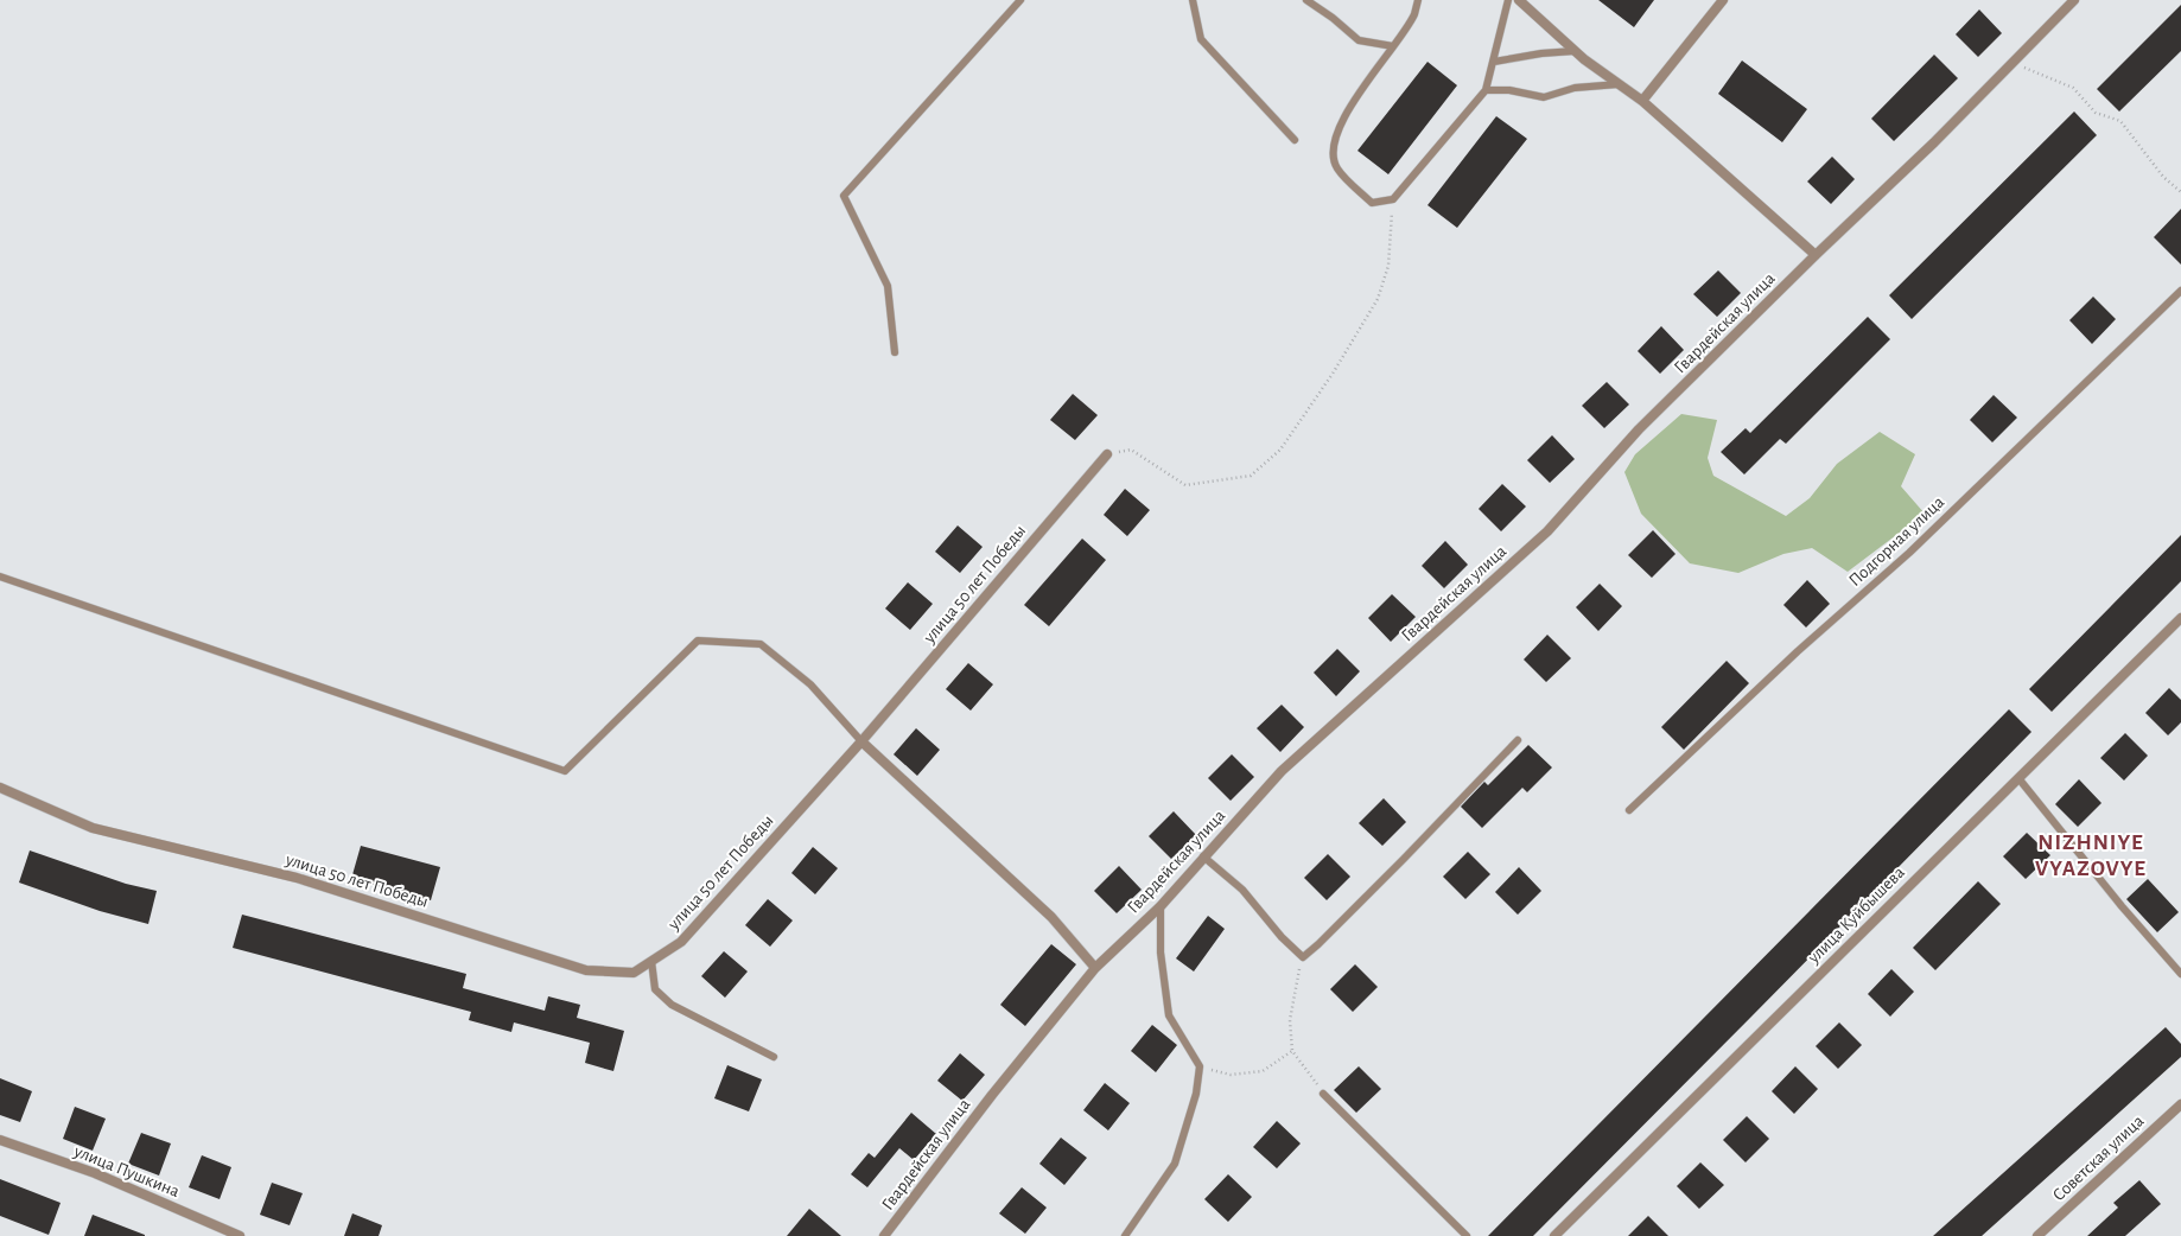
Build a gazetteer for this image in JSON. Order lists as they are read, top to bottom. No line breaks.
{"streets":{"street":["Гвардейская улица","улица 50 лет Победы","улица Куйбышева","Советская улица","улица Пушкина"],"lane":["Подгорная улица"]},"districts":["NIZHNIYE VYAZOVYE"]}
